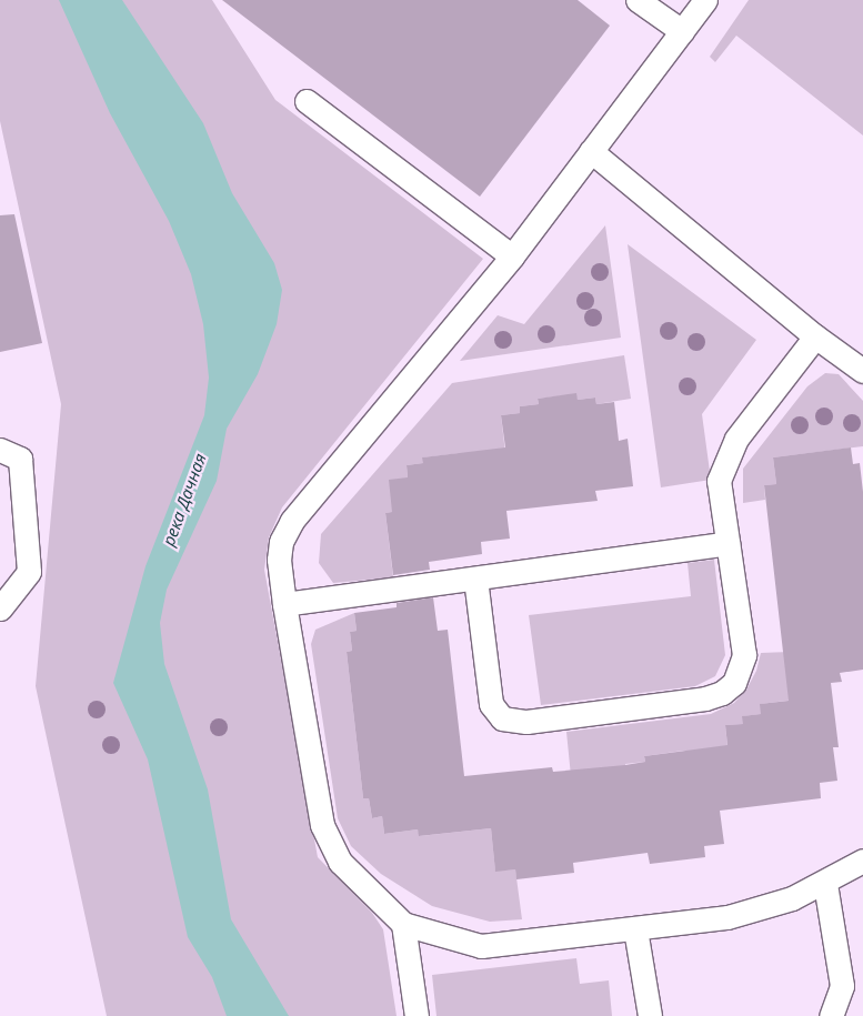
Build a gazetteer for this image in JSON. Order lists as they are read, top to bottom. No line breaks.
{"water":["река Дачная"]}
